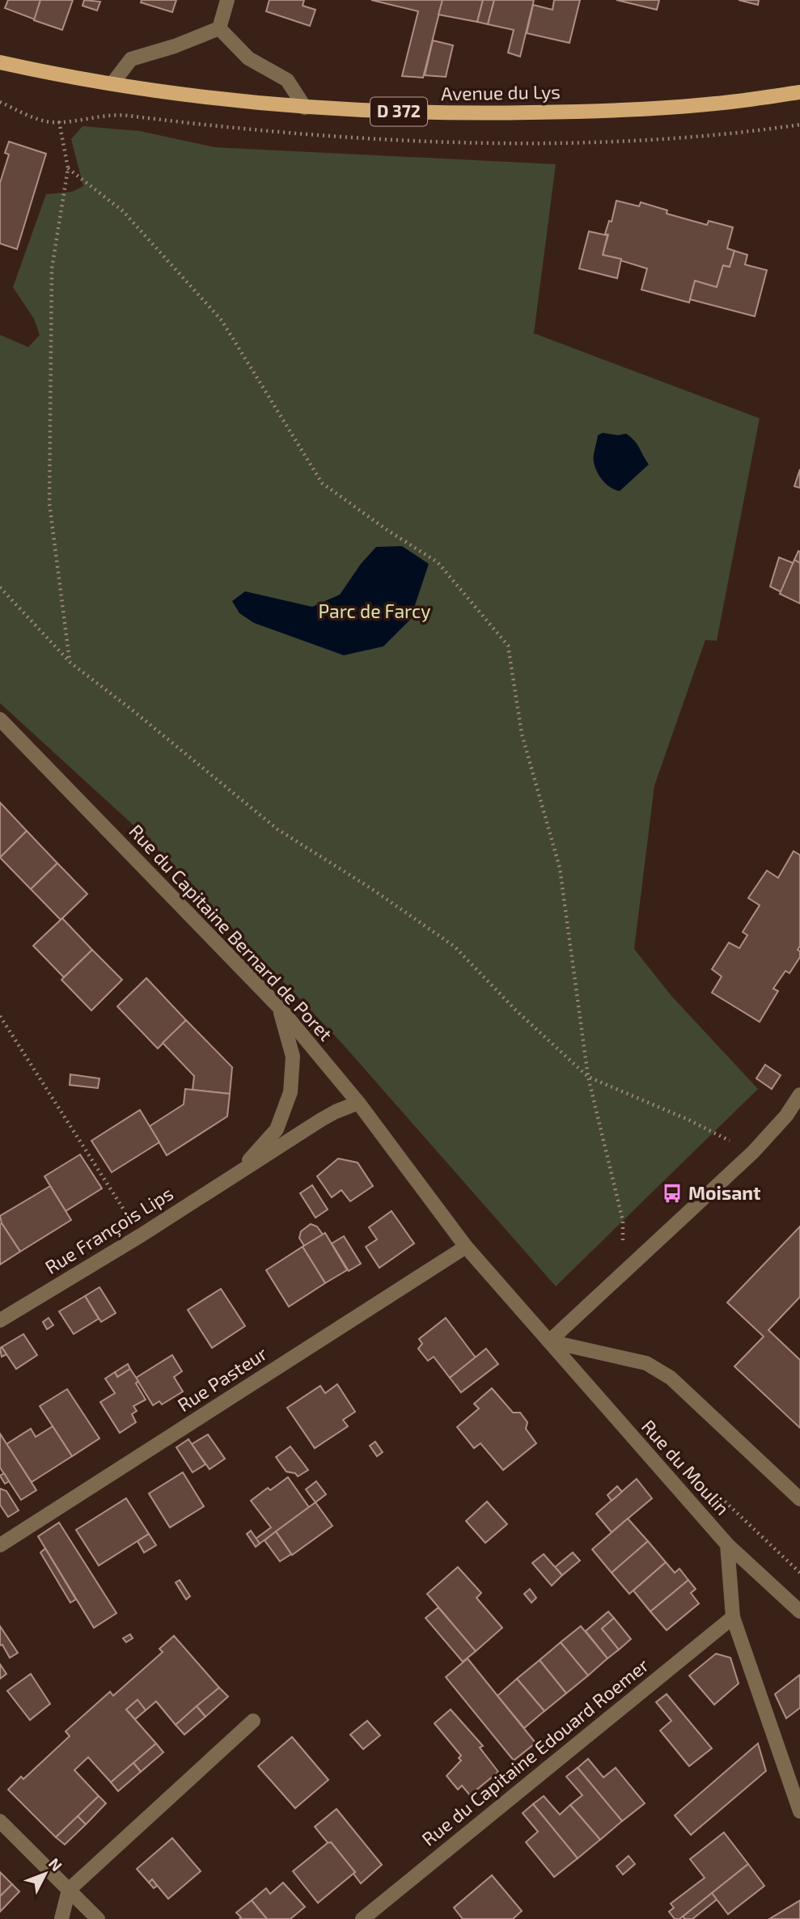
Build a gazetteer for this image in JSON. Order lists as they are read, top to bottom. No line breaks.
{"streets":{"main road":["Avenue du Lys","D 372"],"street":["Rue du Capitaine Bernard de Poret","Rue François Lips","Rue Pasteur","Rue du Moulin","Rue du Capitaine Edouard Roemer"]},"crossings":[["Rue du Capitaine Bernard de Poret","Rue François Lips"],["Rue du Capitaine Bernard de Poret","Rue Pasteur"],["Rue du Capitaine Bernard de Poret","Rue du Moulin"]],"parks":["Parc de Farcy"],"places":{"bus stop":["Moisant"]},"north":"top right"}
